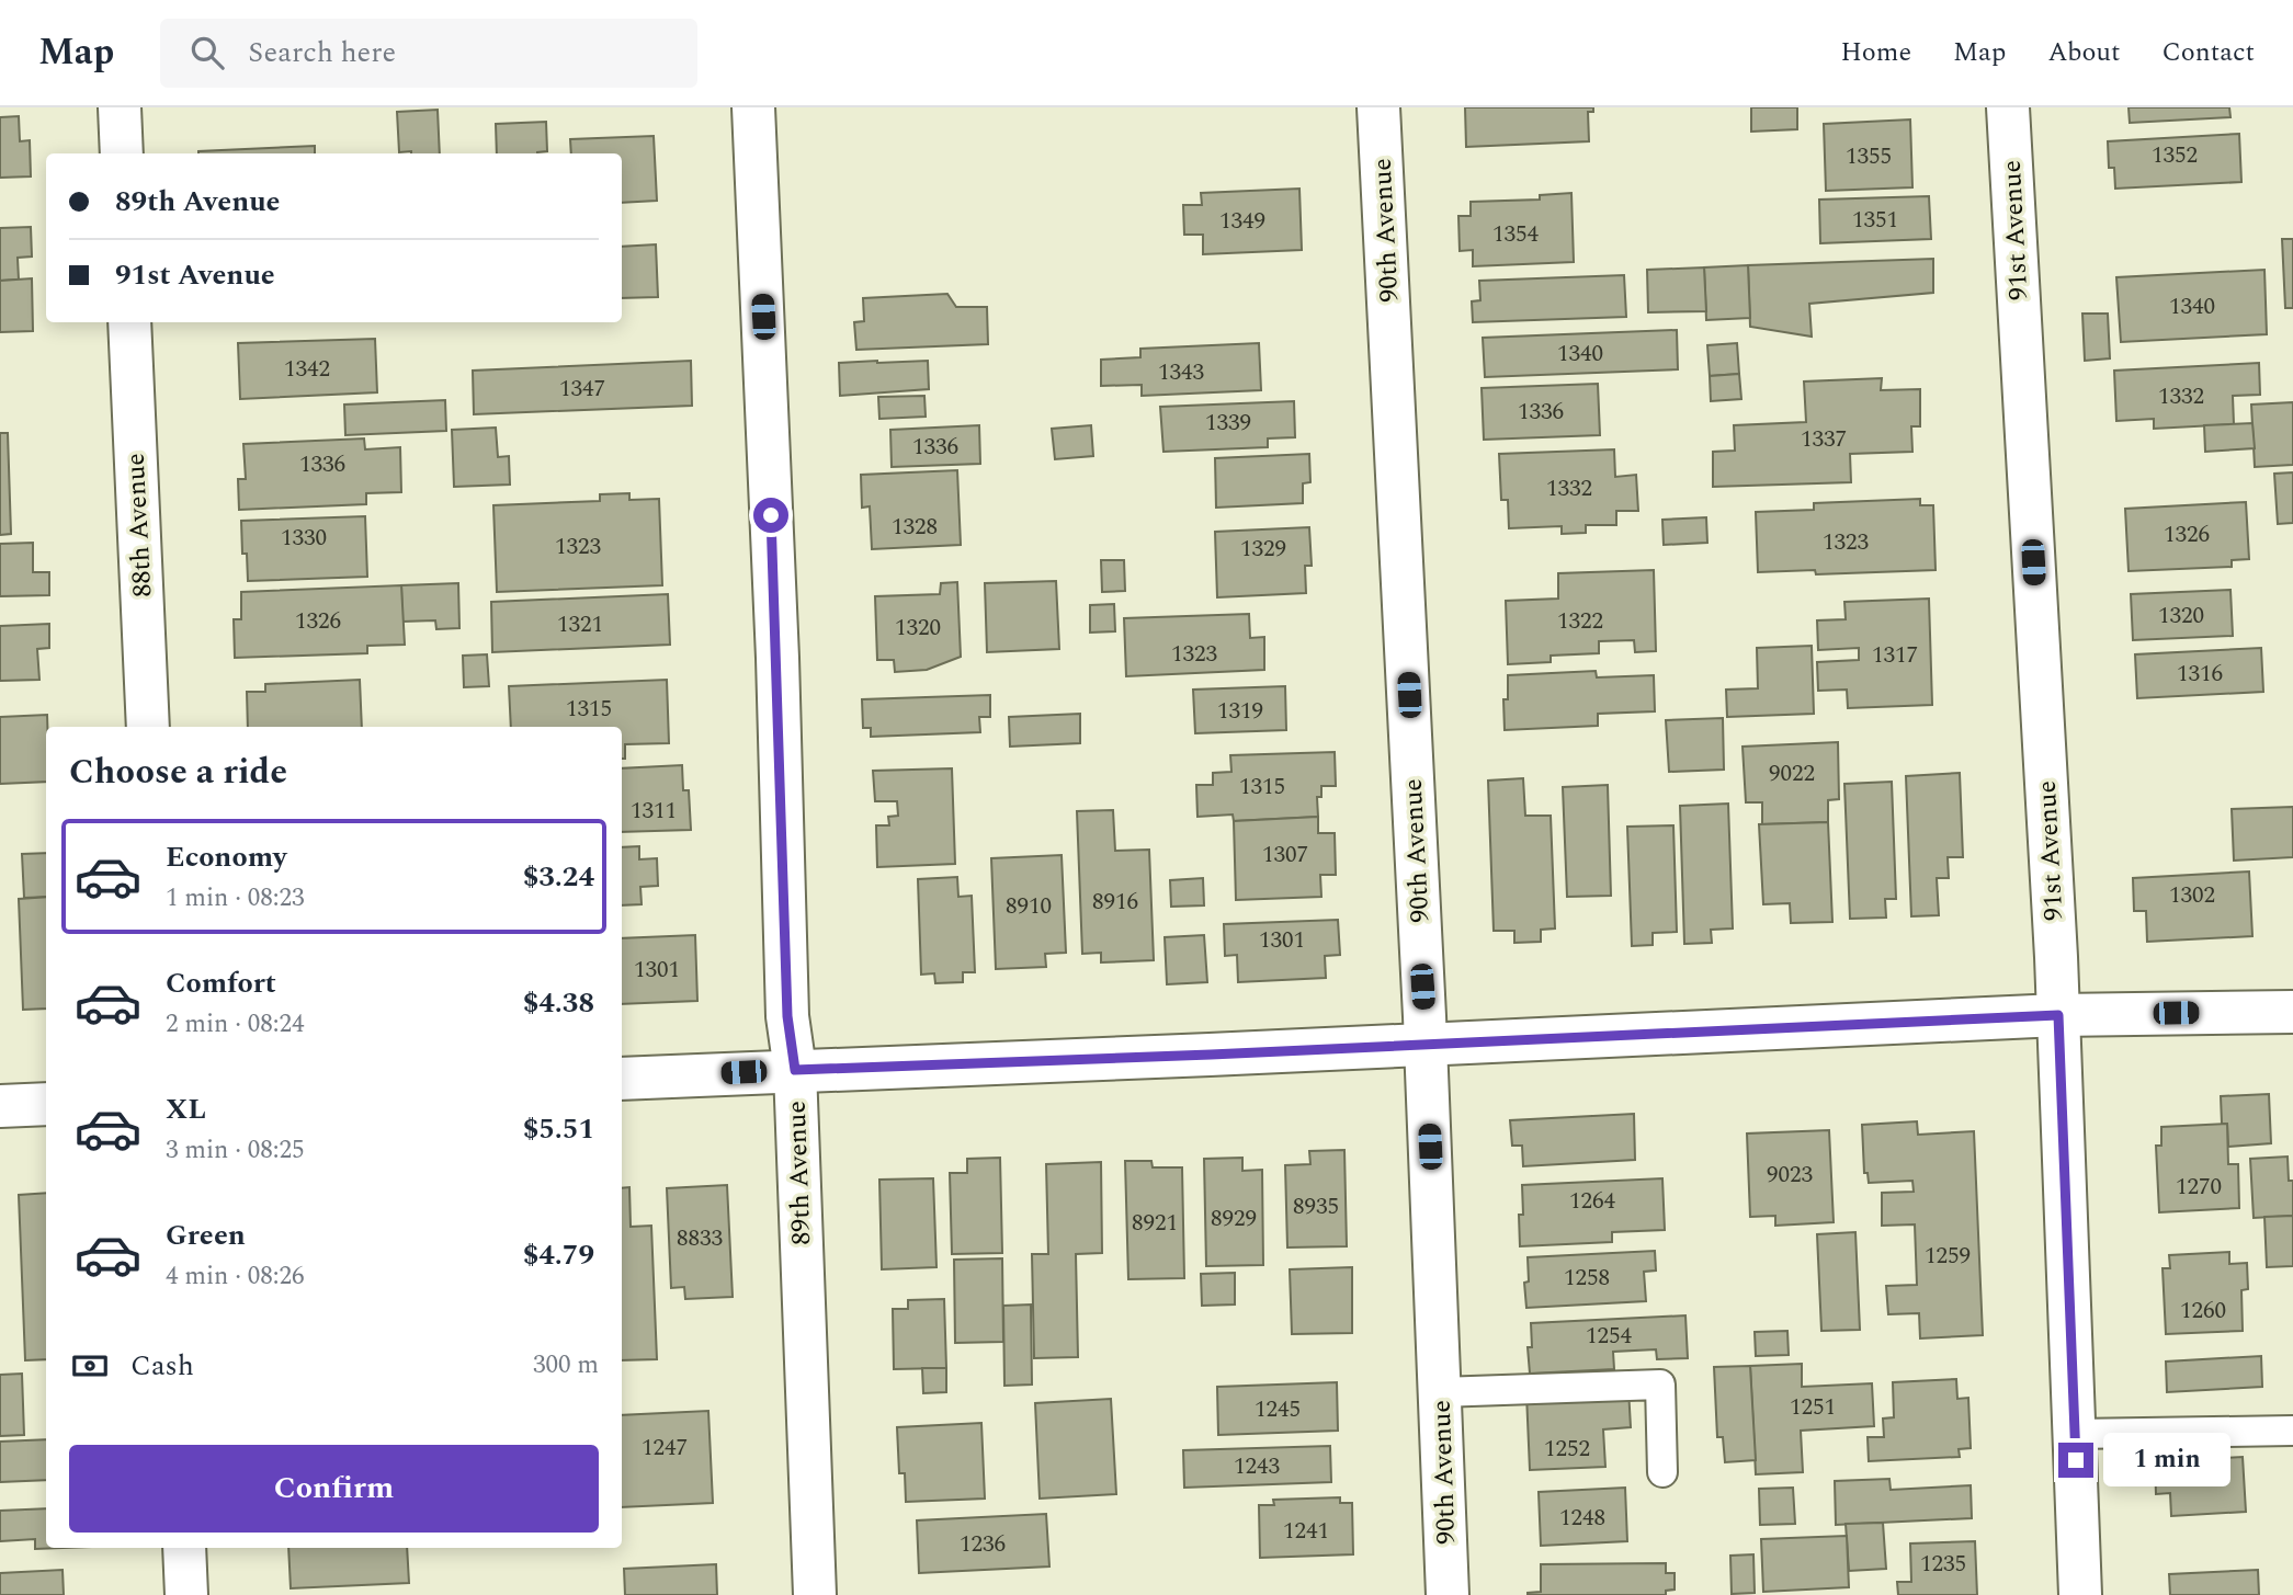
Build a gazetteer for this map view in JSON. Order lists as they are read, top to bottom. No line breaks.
{"streets":{"street":["90th Avenue","91st Avenue","88th Avenue","89th Avenue"]},"house_numbers":["1352","1355","1351","1349","1354","1340","1340","1342","1343","1347","1332","1336","1339","1337","1336","1336","1332","1328","1326","1330","1323","1323","1329","1320","1326","1322","1321","1320","1323","1317","1316","1315","1319","9022","1315","1311","1307","1302","8916","8910","1301","1301","9023","1270","1264","8935","8929","8921","8833","1259","1258","1260","1254","1251","1245","1247","1252","1243","1248","1241","1236","1235"],"page":{"header":"Map","search":"Search here","nav":["Home","Map","About","Contact"],"banner":["89th Avenue","91st Avenue"],"heading":"Choose a ride","list":[{"name":"Economy","note":"1 min · 08:23","value":"$3.24"},{"name":"Comfort","note":"2 min · 08:24","value":"$4.38"},{"name":"XL","note":"3 min · 08:25","value":"$5.51"},{"name":"Green","note":"4 min · 08:26","value":"$4.79"}],"pay":["Cash","300 m"],"buttons":"Confirm","bubble":"1 min"}}
